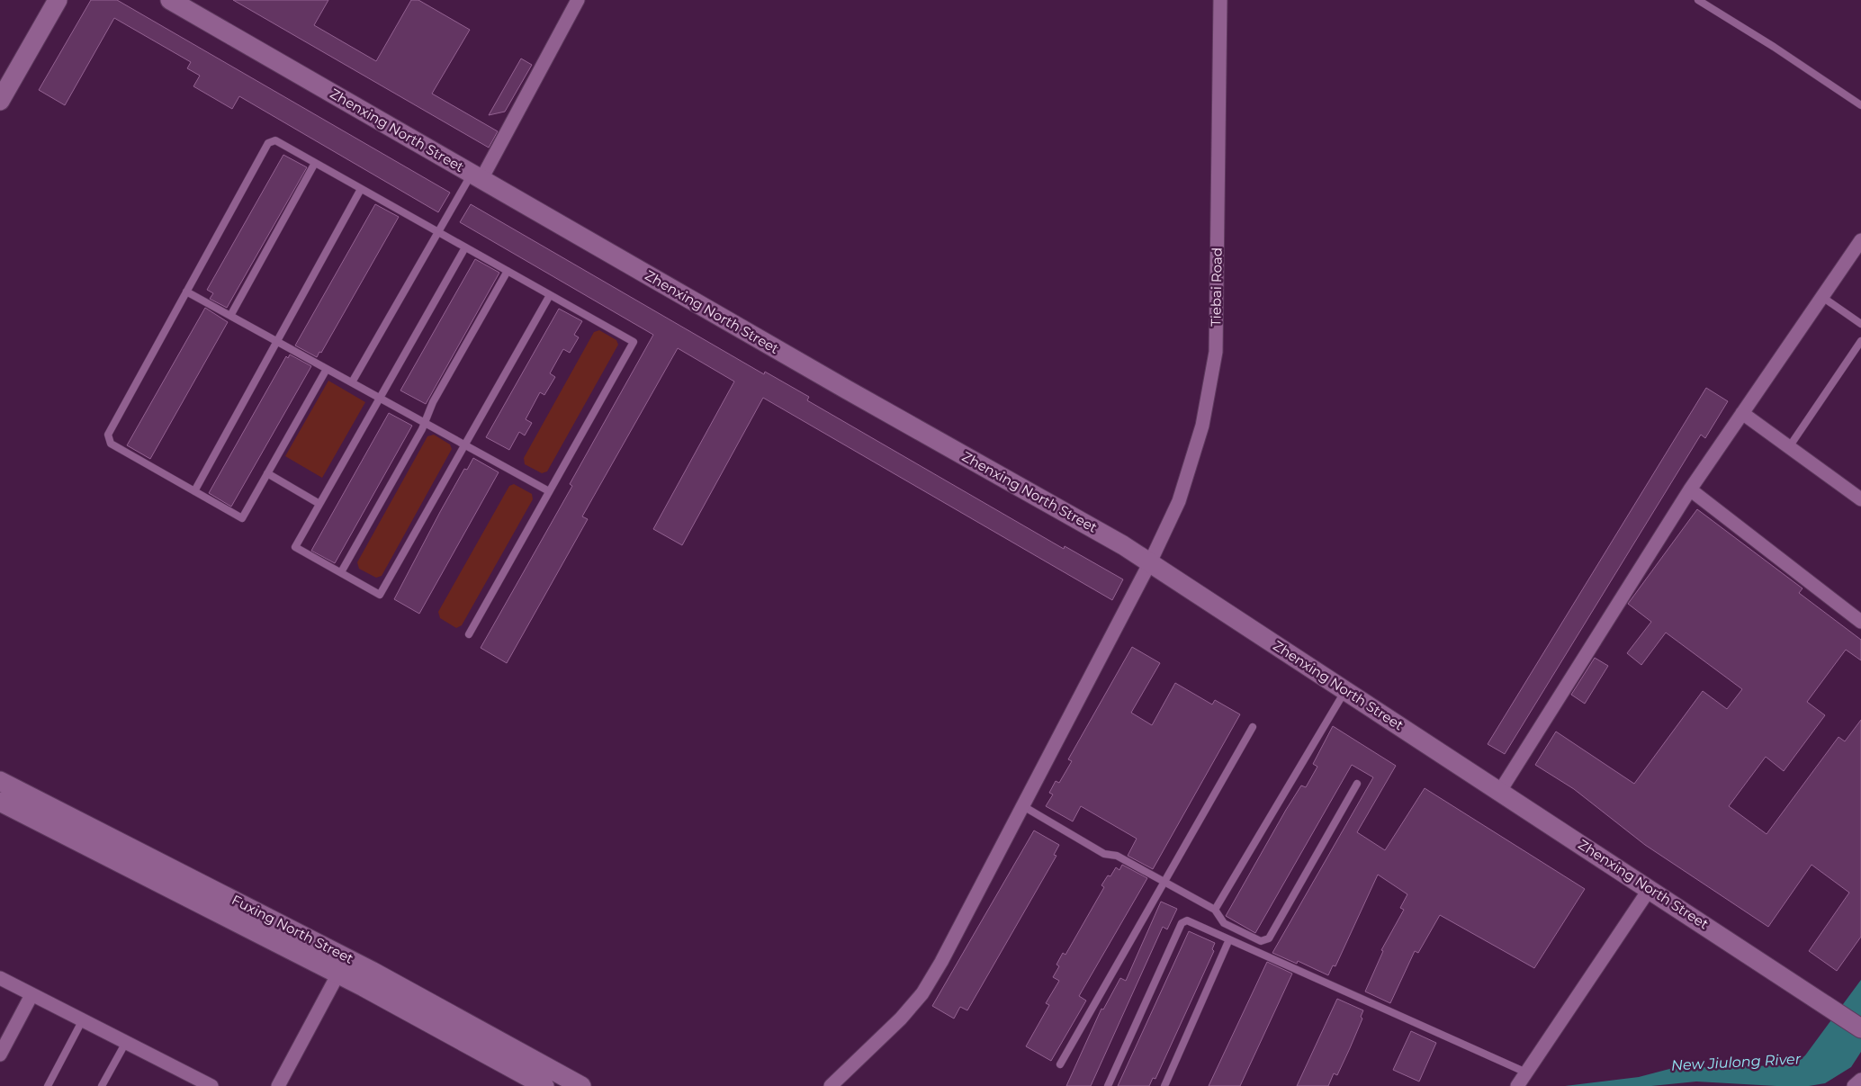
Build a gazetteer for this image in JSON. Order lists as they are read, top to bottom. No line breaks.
{"streets":{"street":["Zhenxing North Street","Tiebai Road","Fuxing North Street"]},"crossings":[["Zhenxing North Street","Tiebai Road"]],"water":["New Jiulong River"]}
